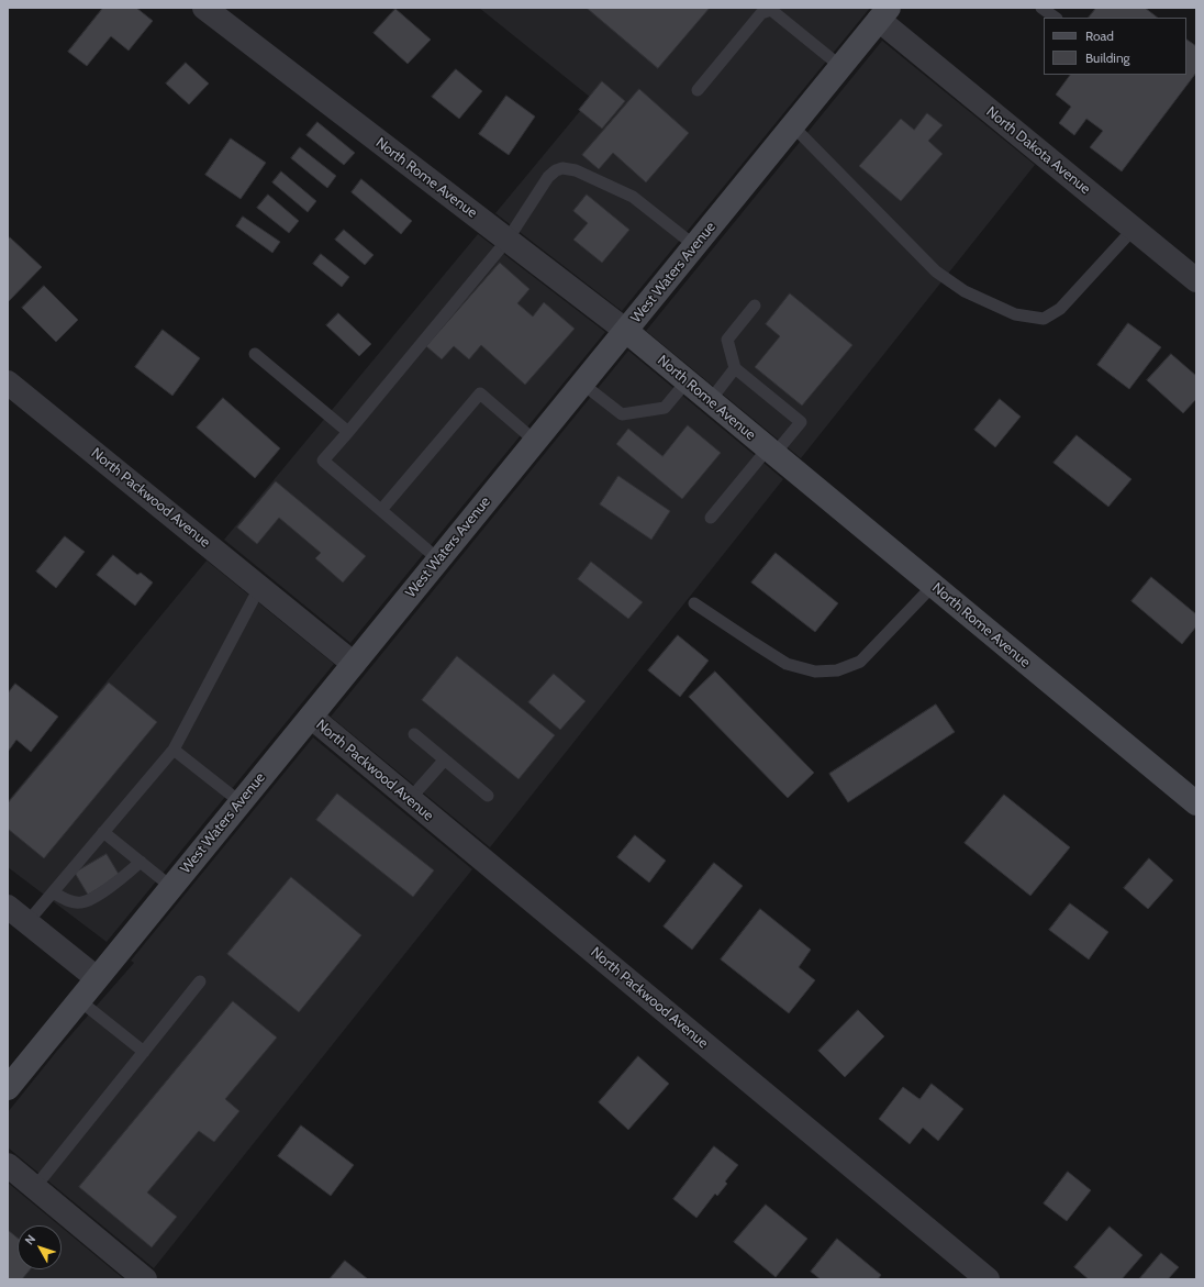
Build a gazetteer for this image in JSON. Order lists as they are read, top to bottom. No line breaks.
{"streets":{"main road":["North Rome Avenue","West Waters Avenue"],"street":["North Dakota Avenue","North Packwood Avenue"]},"crossings":[["North Dakota Avenue","West Waters Avenue"],["North Rome Avenue","West Waters Avenue"],["West Waters Avenue","North Packwood Avenue"]],"legend":["Road","Building"],"north":"top left"}
